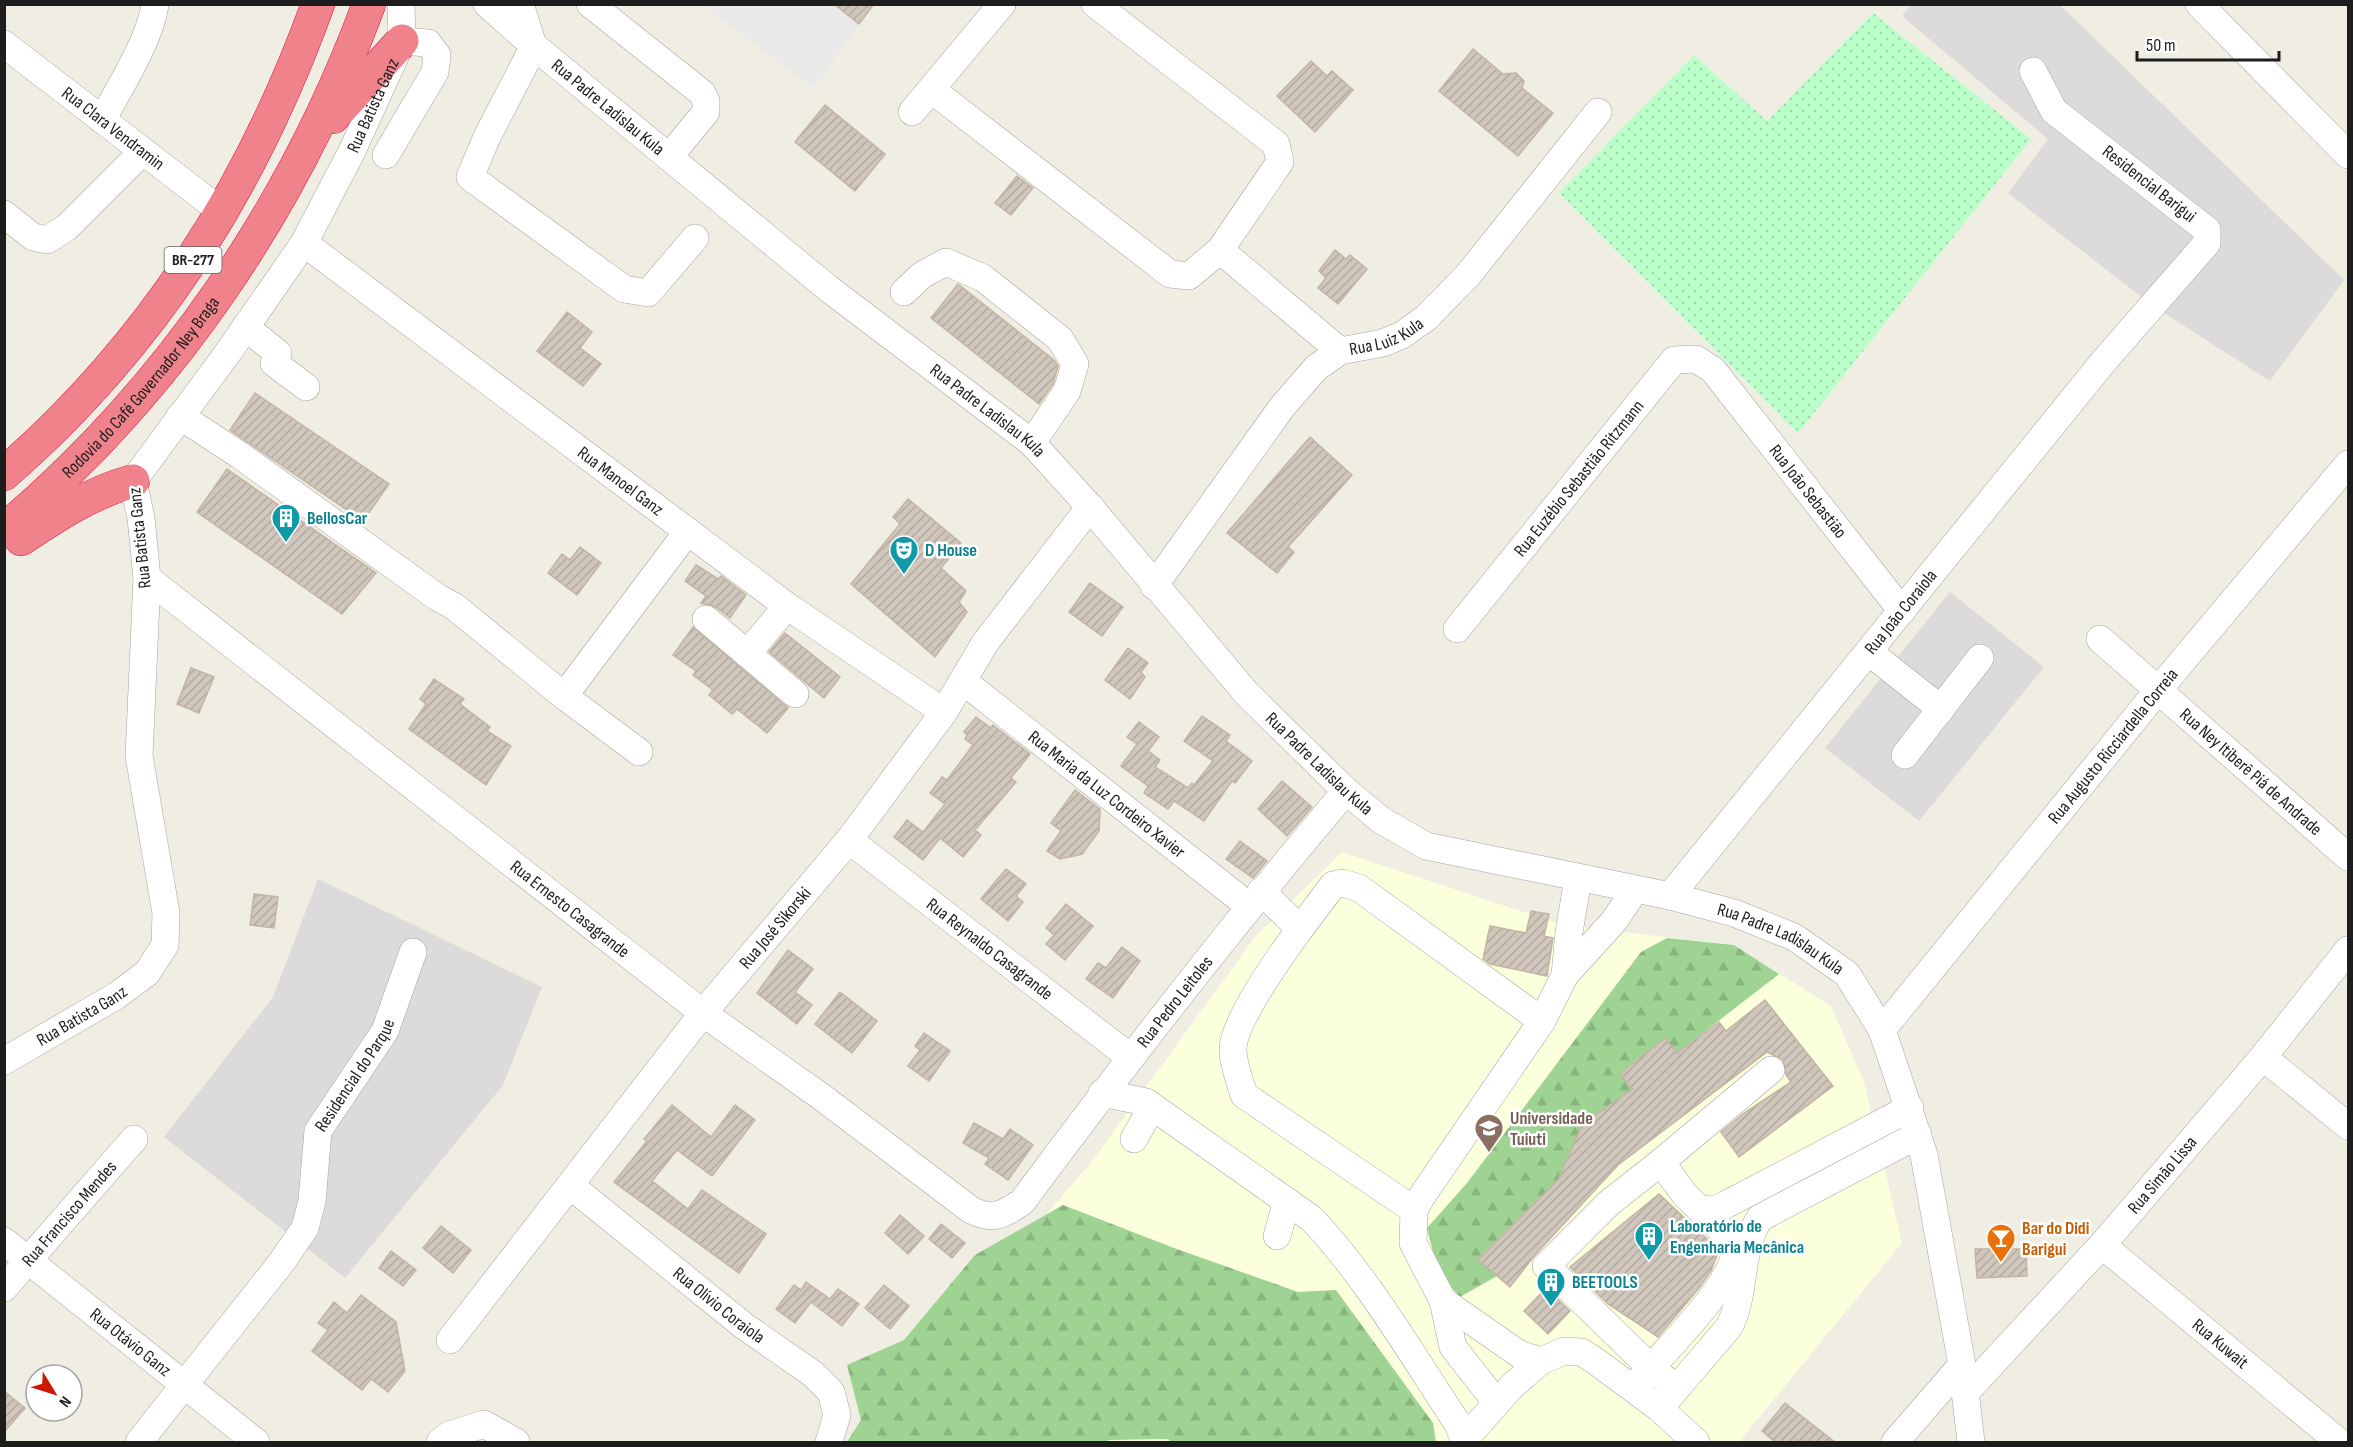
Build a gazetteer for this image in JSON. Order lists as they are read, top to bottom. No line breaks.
{"streets":{"highway":["BR-277","Rodovia do Café Governador Ney Braga"],"street":["Rua Batista Ganz","Rua Padre Ladislau Kula","Rua Clara Vendramin","Residencial Barigui","Rua Luiz Kula","Rua Euzébio Sebastião Ritzmann","Rua Manoel Ganz","Rua João Sebastião","Rua João Coraiola","Rua Augusto Ricciardella Correia","Rua Ney Itiberê Piá de Andrade","Rua Maria da Luz Cordeiro Xavier","Rua Ernesto Casagrande","Rua José Sikorski","Rua Reynaldo Casagrande","Rua Pedro Leitoles","Residencial do Parque","Rua Simão Lissa","Rua Francisco Mendes","Rua Olívio Coraiola","Rua Otávio Ganz","Rua Kuwait"]},"crossings":[["Rua Batista Ganz","Rua Manoel Ganz"],["Rua Batista Ganz","Rua Ernesto Casagrande"],["Rua Padre Ladislau Kula","Rua Luiz Kula"],["Rua Padre Ladislau Kula","Rua João Coraiola"],["Rua Padre Ladislau Kula","Rua Augusto Ricciardella Correia"],["Rua Padre Ladislau Kula","Rua José Sikorski"],["Rua Padre Ladislau Kula","Rua Pedro Leitoles"],["Rua Padre Ladislau Kula","Rua Simão Lissa"],["Rua Clara Vendramin","Rodovia do Café Governador Ney Braga"],["Residencial Barigui","Rua João Coraiola"],["Rua Euzébio Sebastião Ritzmann","Rua João Sebastião"],["Rua Manoel Ganz","Rua José Sikorski"],["Rua João Sebastião","Rua João Coraiola"],["Rua Augusto Ricciardella Correia","Rua Ney Itiberê Piá de Andrade"],["Rua Maria da Luz Cordeiro Xavier","Rua José Sikorski"],["Rua Maria da Luz Cordeiro Xavier","Rua Pedro Leitoles"],["Rua Ernesto Casagrande","Rua José Sikorski"],["Rua Ernesto Casagrande","Rua Pedro Leitoles"],["Rua José Sikorski","Rua Reynaldo Casagrande"],["Rua José Sikorski","Rua Olívio Coraiola"],["Rua Reynaldo Casagrande","Rua Pedro Leitoles"],["Residencial do Parque","Rua Otávio Ganz"],["Rua Simão Lissa","Rua Kuwait"],["Rua Francisco Mendes","Rua Otávio Ganz"]],"places":{"building":["BellosCar","Laboratório de Engenharia Mecânica","BEETOOLS"],"theatre":["D House"],"school or university":["Universidade Tuiuti"],"bar":["Bar do Didi Barigui"]},"scale_bar":"50 m","north":"bottom right"}
